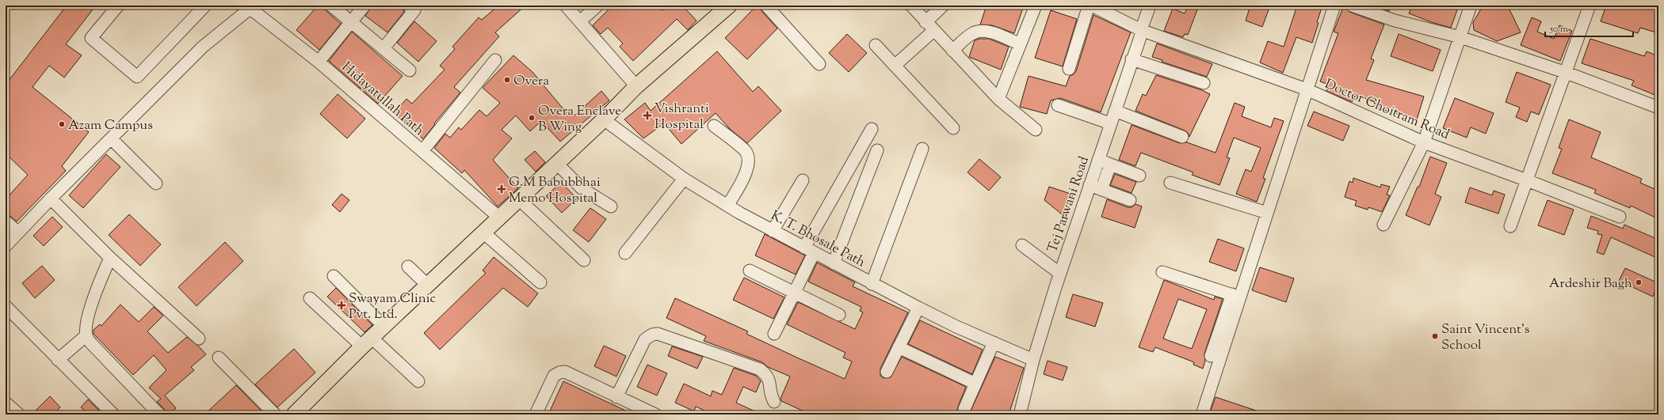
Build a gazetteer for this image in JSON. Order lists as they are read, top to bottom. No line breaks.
{"streets":{"street":["Hidayatullah Path","Doctor Choitram Road","Tej Parwani Road","K. T. Bhosale Path"]},"crossings":[["Doctor Choitram Road","Tej Parwani Road"],["Tej Parwani Road","K. T. Bhosale Path"]],"places":{"other":["Overa","Overa Enclave B Wing","Azam Campus","Ardeshir Bagh","Saint Vincent's School"],"health":["Vishranti Hospital","G.M Babubbhai Memo Hospital","Swayam Clinic Pvt. Ltd."]},"scale_bar":"50 m"}
